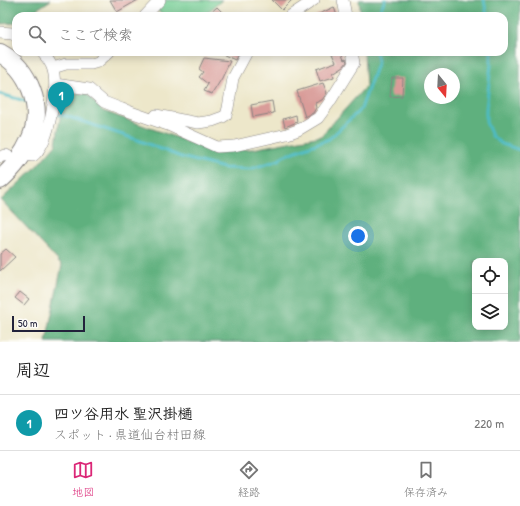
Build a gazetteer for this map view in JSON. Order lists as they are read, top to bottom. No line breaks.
{"scale_bar":"50 m","north":"bottom","page":{"search":"ここで検索","pins":"1","scale":"50 m","heading":"周辺","list":[{"mark":"1","name":"四ツ谷用水 聖沢掛樋","note":"スポット · 県道仙台村田線","value":"220 m"}],"nav":["地図","経路","保存済み"]}}
